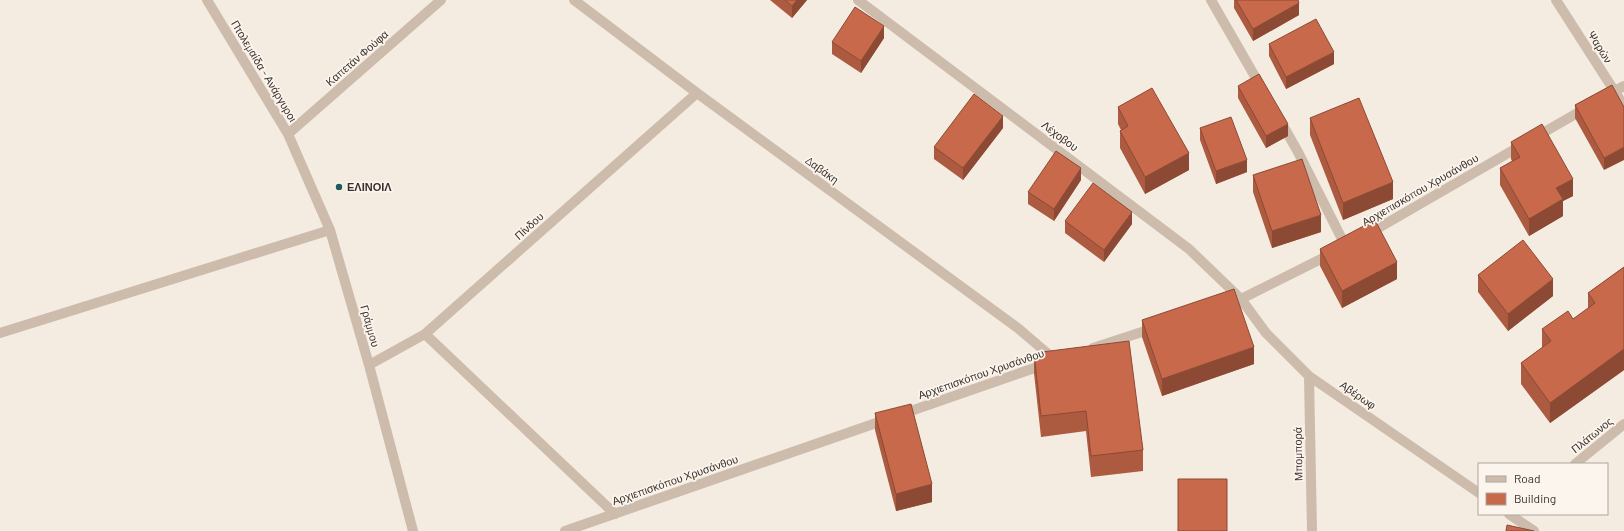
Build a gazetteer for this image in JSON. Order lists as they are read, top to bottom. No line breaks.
{"streets":{"street":["Ψαρών","Καπετάν Φούφα","Πτολεμαίδα - Ανάργυροι","Λέχοβου","Δαβάκη","Αρχιεπισκόπου Χρυσάνθου","Πίνδου","Γράμμου","Αβέρωφ","Πλάτωνος","Μπομπορά"]},"crossings":[["Ψαρών","Αρχιεπισκόπου Χρυσάνθου"],["Καπετάν Φούφα","Πτολεμαίδα - Ανάργυροι"],["Καπετάν Φούφα","Γράμμου"],["Πτολεμαίδα - Ανάργυροι","Γράμμου"],["Λέχοβου","Αρχιεπισκόπου Χρυσάνθου"],["Λέχοβου","Αβέρωφ"],["Δαβάκη","Αρχιεπισκόπου Χρυσάνθου"],["Δαβάκη","Πίνδου"],["Αρχιεπισκόπου Χρυσάνθου","Αβέρωφ"],["Πίνδου","Γράμμου"],["Αβέρωφ","Μπομπορά"]],"places":["ΕΛΙΝΟΙΛ"],"legend":["Road","Building"]}
